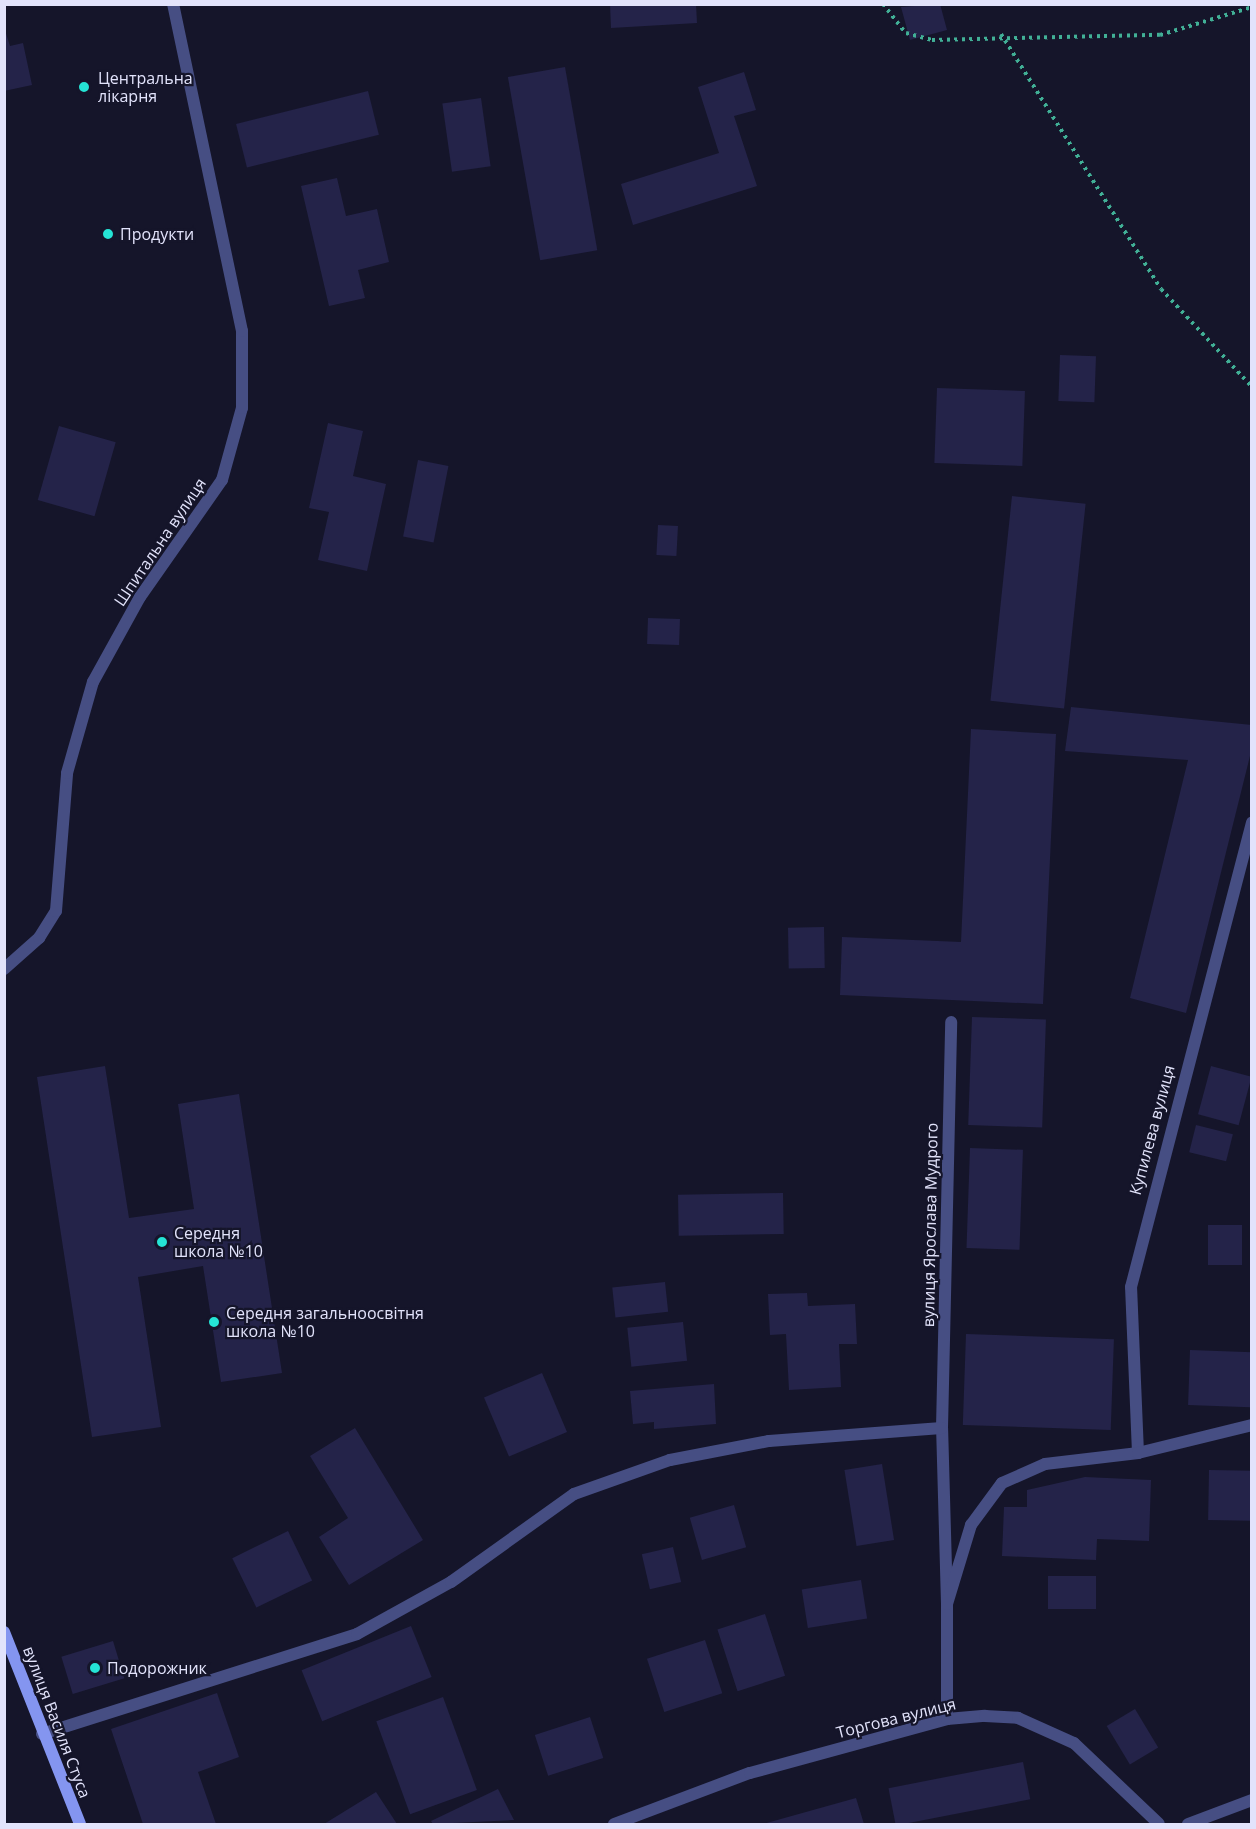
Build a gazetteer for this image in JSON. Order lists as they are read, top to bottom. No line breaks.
{"streets":{"street":["Шпитальна вулиця","Купилева вулиця","вулиця Ярослава Мудрого","Торгова вулиця","вулиця Василя Стуса"]},"places":["Центральна лікарня","Продукти","Середня школа №10","Середня загальноосвітня школа №10","Подорожник"]}
